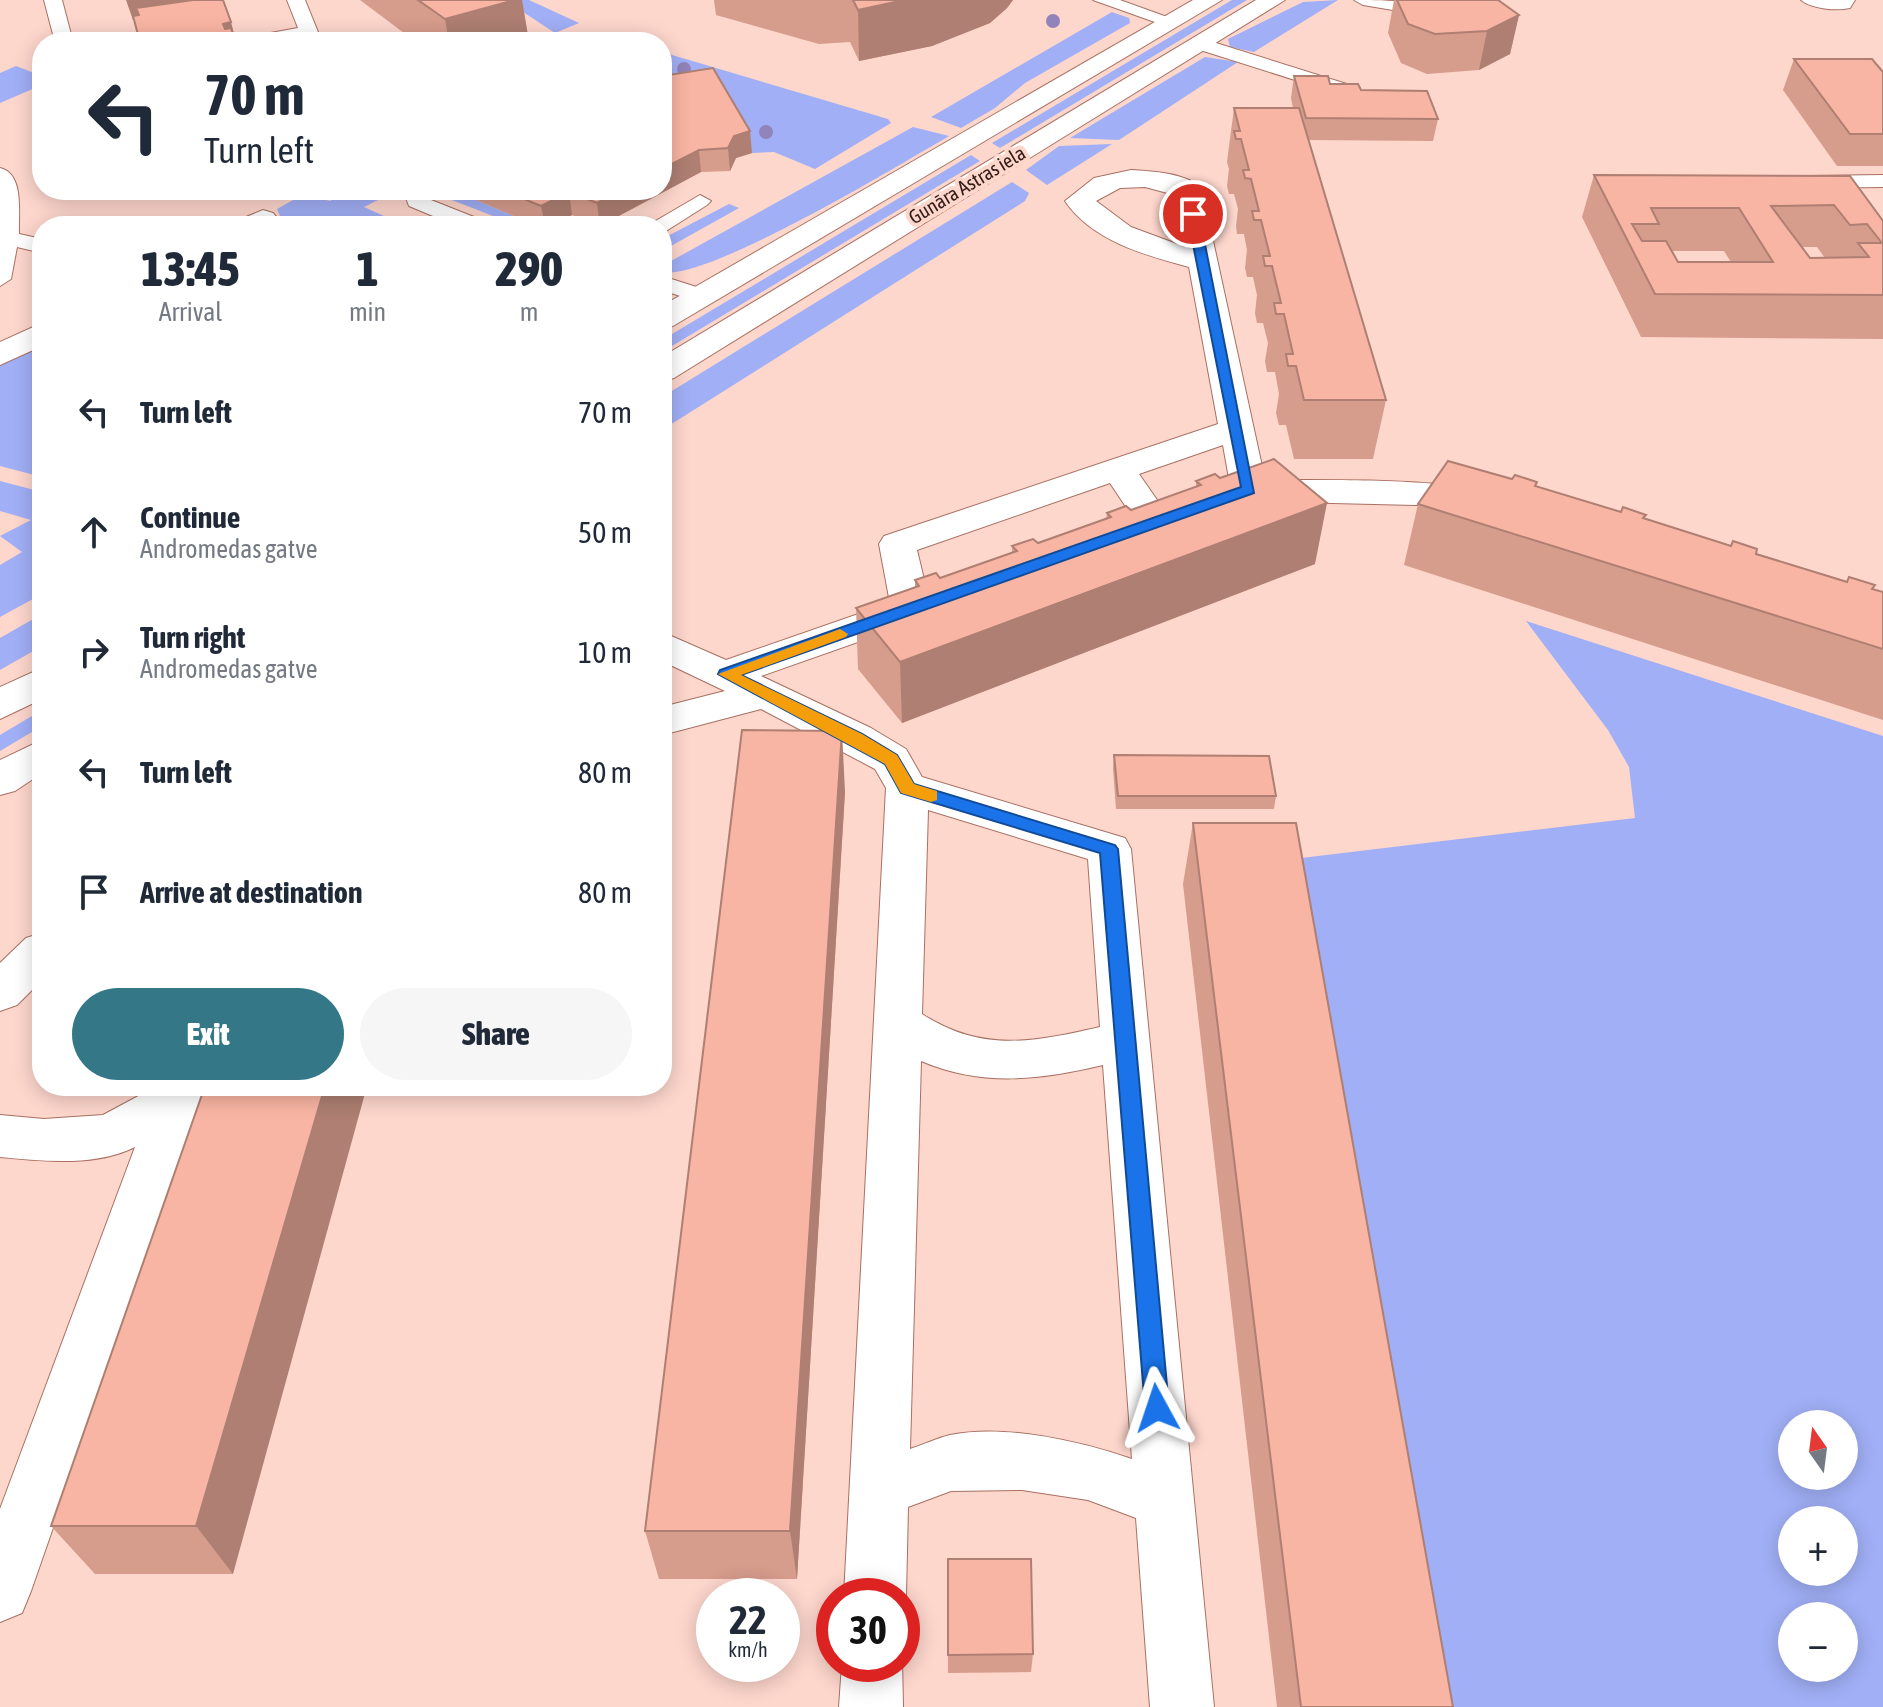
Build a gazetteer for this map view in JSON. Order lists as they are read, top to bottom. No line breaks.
{"streets":{"street":["Gunāra Astras iela"]},"north":"top","page":{"turn":["70 m","Turn left"],"eta":["13:45","Arrival","1","min","290","m"],"list":[{"name":"Turn left","value":"70 m"},{"name":"Continue","note":"Andromedas gatve","value":"50 m"},{"name":"Turn right","note":"Andromedas gatve","value":"10 m"},{"name":"Turn left","value":"80 m"},{"name":"Arrive at destination","value":"80 m"}],"buttons":["Exit","Share"],"map_buttons":["+","−"],"speed":"22 km/h","limit":"30"}}
